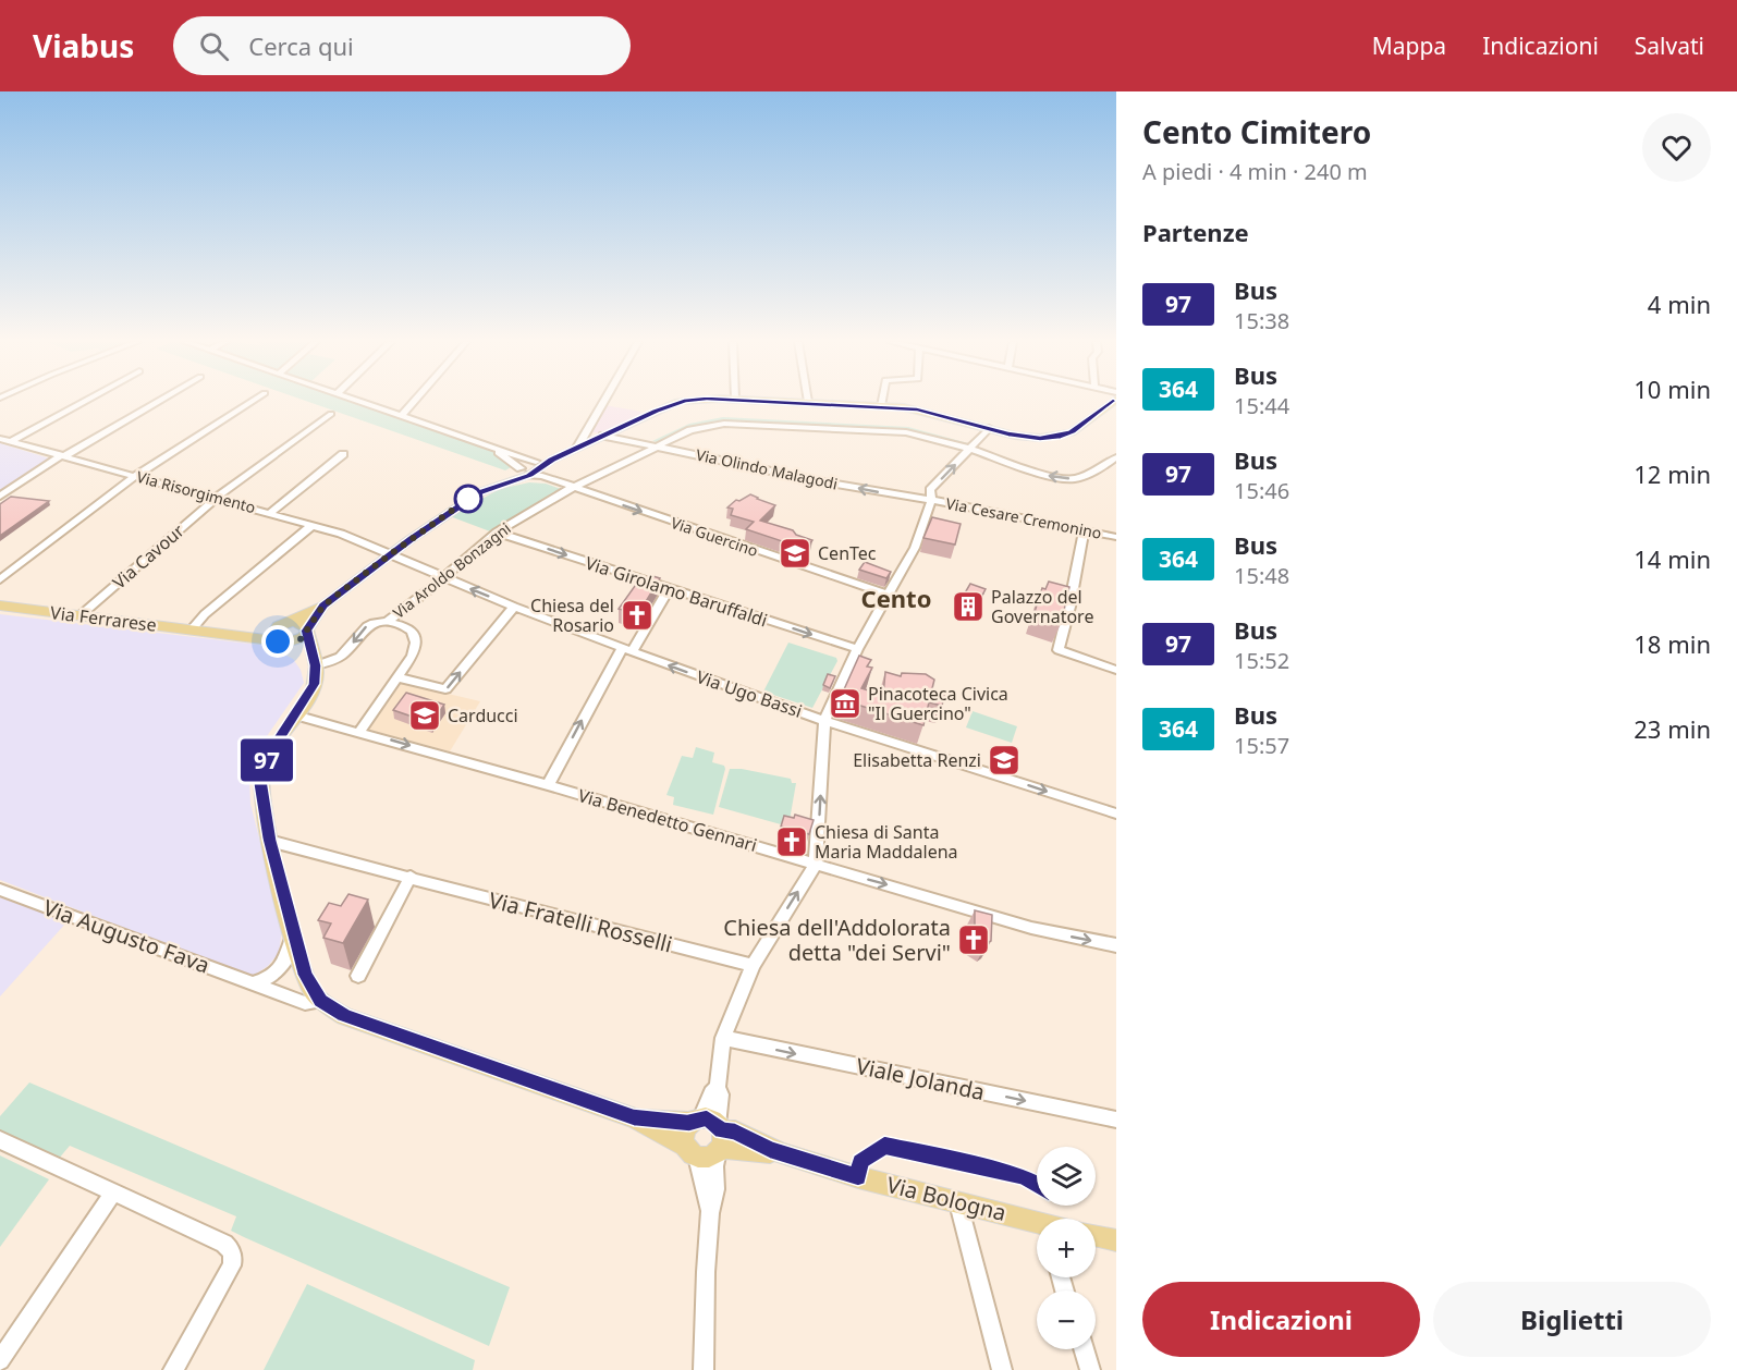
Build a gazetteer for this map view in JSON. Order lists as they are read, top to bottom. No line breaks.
{"streets":{"main road":["Via Ferrarese","Via Bologna"],"street":["Via Olindo Malagodi","Via Risorgimento","Via Cesare Cremonino","Via Guercino","Via Cavour","Via Aroldo Bonzagni","Via Girolamo Baruffaldi","Via Ugo Bassi","Via Benedetto Gennari","Via Fratelli Rosselli","Via Augusto Fava","Viale Jolanda"]},"crossings":[["Via Olindo Malagodi","Via Cesare Cremonino"],["Via Olindo Malagodi","Via Aroldo Bonzagni"],["Via Risorgimento","Via Cavour"],["Via Risorgimento","Via Ugo Bassi"],["Via Guercino","Via Aroldo Bonzagni"],["Via Cavour","Via Ferrarese"],["Via Aroldo Bonzagni","Via Girolamo Baruffaldi"],["Via Aroldo Bonzagni","Via Ugo Bassi"]],"one_way":["Via Olindo Malagodi","Via Guercino","Via Girolamo Baruffaldi","Via Benedetto Gennari","Viale Jolanda"],"districts":["Cento"],"places":{"school or university":["CenTec","Carducci","Elisabetta Renzi"],"building":["Palazzo del Governatore"],"church":["Chiesa del Rosario","Chiesa di Santa Maria Maddalena","Chiesa dell'Addolorata detta \"dei Servi\""],"museum":["Pinacoteca Civica \"Il Guercino\""]},"lines":["bus line 97"],"page":{"header":"Viabus","search":"Cerca qui","nav":["Mappa","Indicazioni","Salvati"],"on_map":"97","heading":[["Cento Cimitero","A piedi · 4 min · 240 m"],"Partenze"],"list":[{"mark":"97","name":"Bus","note":"15:38","value":"4 min"},{"mark":"364","name":"Bus","note":"15:44","value":"10 min"},{"mark":"97","name":"Bus","note":"15:46","value":"12 min"},{"mark":"364","name":"Bus","note":"15:48","value":"14 min"},{"mark":"97","name":"Bus","note":"15:52","value":"18 min"},{"mark":"364","name":"Bus","note":"15:57","value":"23 min"}],"map_buttons":["+","−"],"buttons":["Indicazioni","Biglietti"]}}
